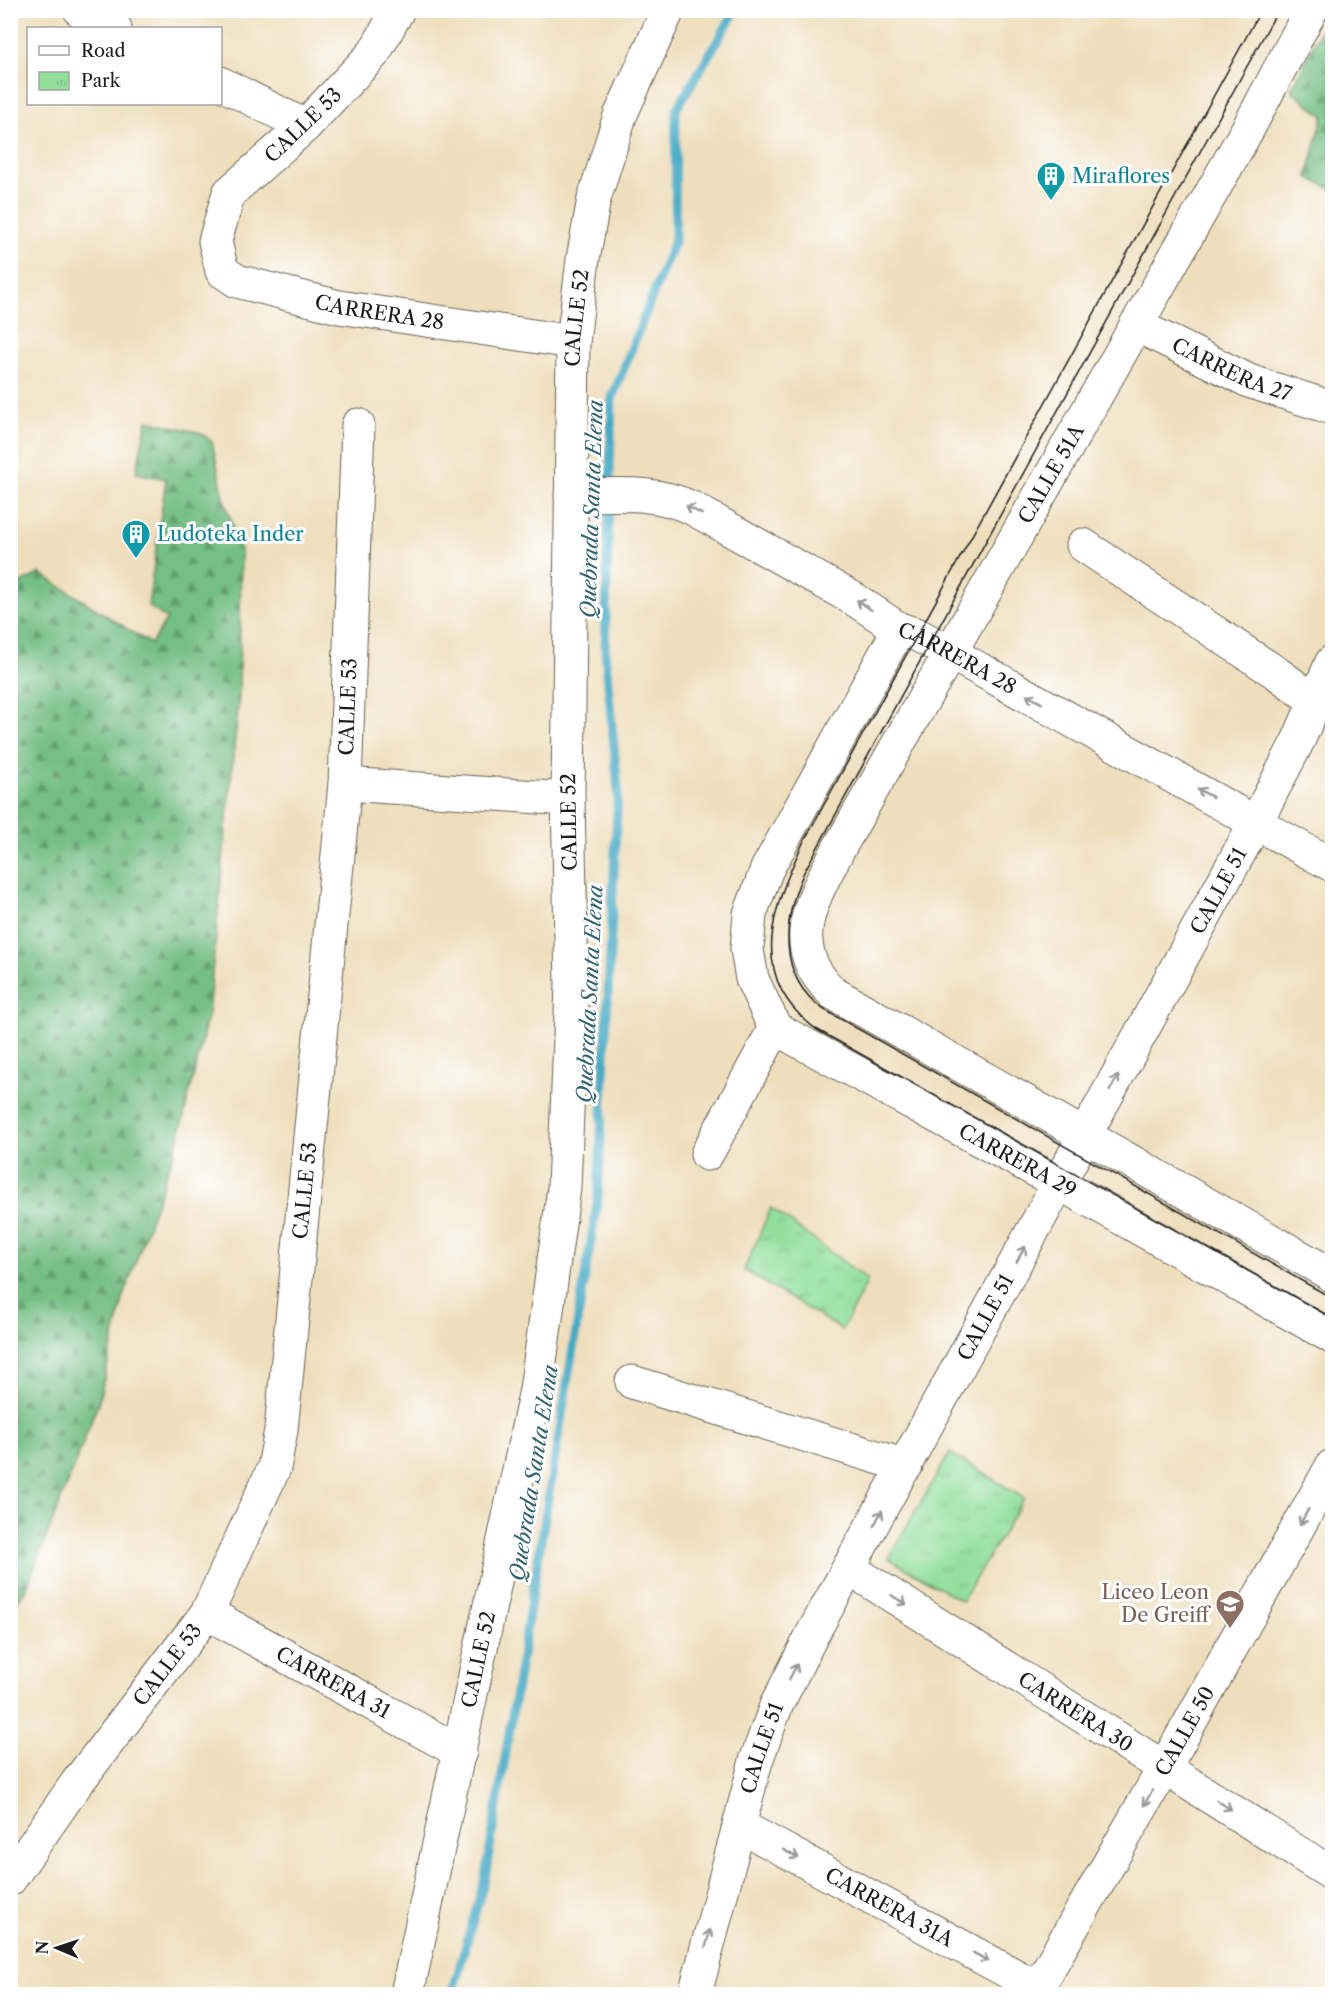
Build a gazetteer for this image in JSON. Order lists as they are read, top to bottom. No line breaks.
{"streets":{"street":["CALLE 53","CARRERA 28","CALLE 52","CARRERA 27","CALLE 51A","CALLE 51","CARRERA 29","CARRERA 31","CARRERA 30","CALLE 50","CARRERA 31A"]},"crossings":[["CALLE 53","CARRERA 28"],["CALLE 53","CARRERA 31"],["CARRERA 28","CALLE 52"],["CARRERA 28","CALLE 51A"],["CARRERA 28","CALLE 51"],["CALLE 52","CARRERA 31"],["CARRERA 27","CALLE 51A"],["CALLE 51A","CALLE 51"],["CALLE 51","CARRERA 29"],["CALLE 51","CARRERA 30"],["CALLE 51","CARRERA 31A"],["CARRERA 30","CALLE 50"],["CALLE 50","CARRERA 31A"]],"one_way":["CALLE 51","CARRERA 30","CALLE 50","CARRERA 31A"],"water":["Quebrada Santa Elena"],"places":{"building":["Miraflores","Ludoteka Inder"],"school or university":["Liceo Leon De Greiff"]},"legend":["Road","Park"],"north":"left"}
